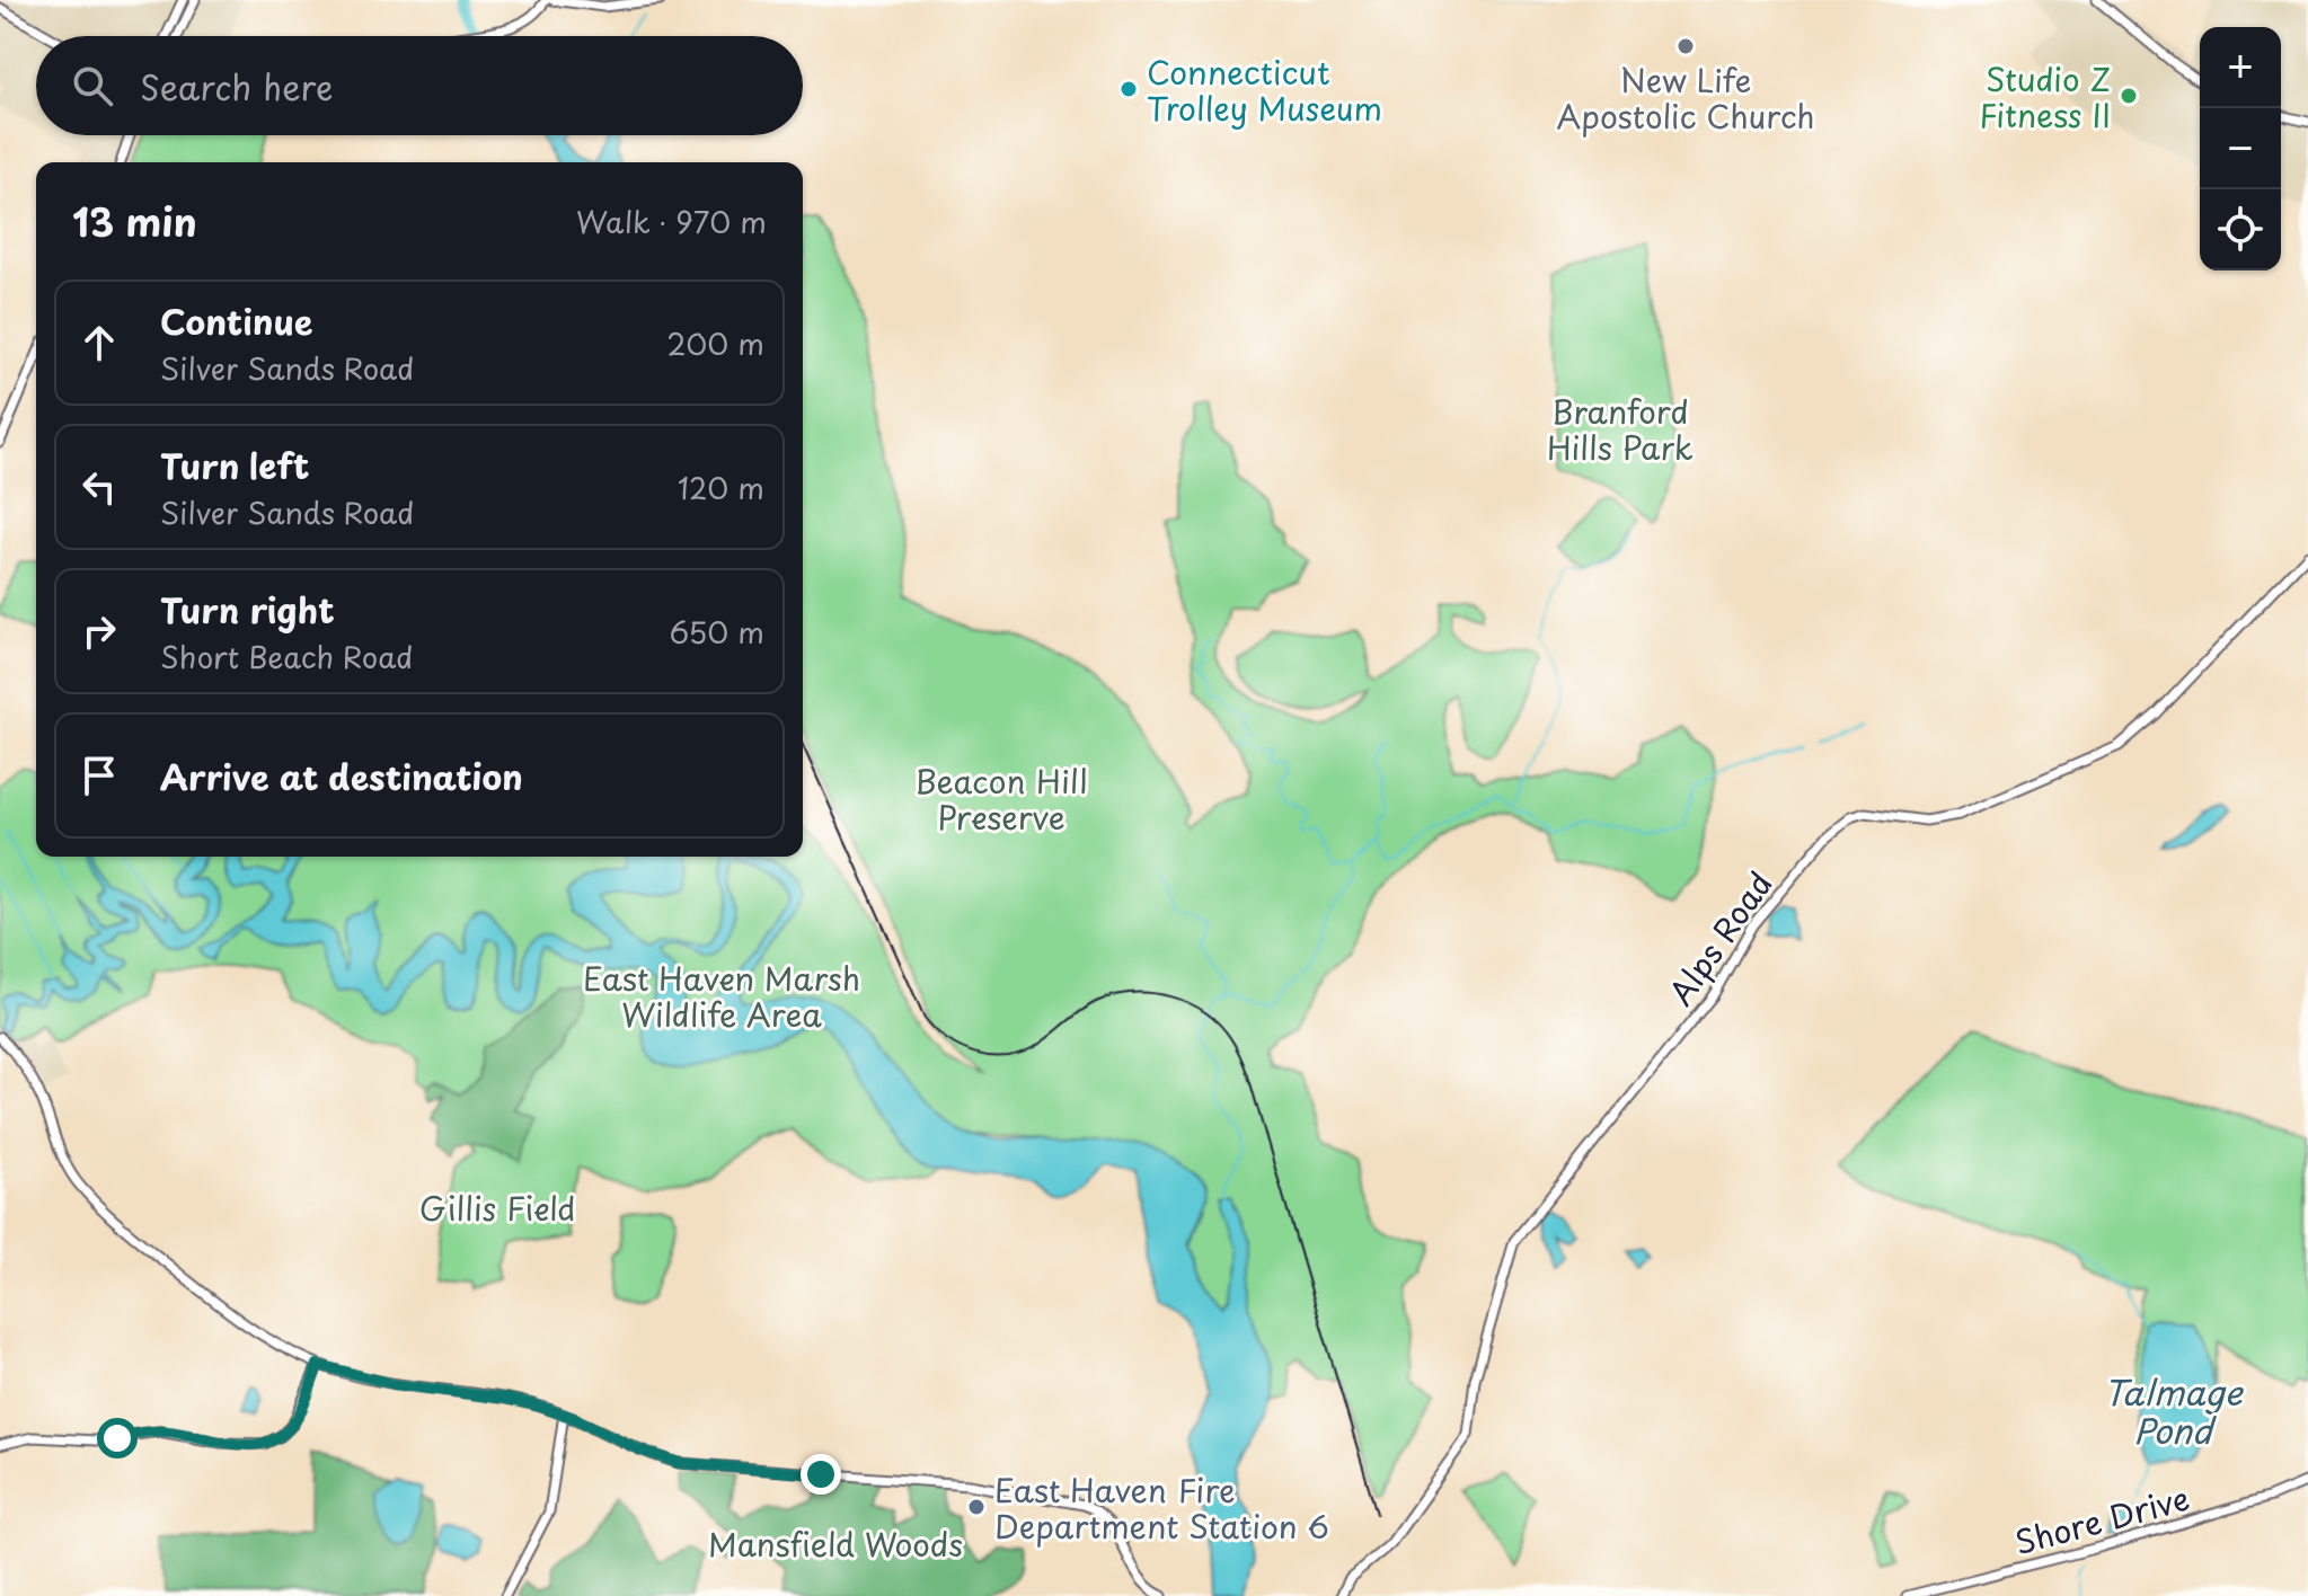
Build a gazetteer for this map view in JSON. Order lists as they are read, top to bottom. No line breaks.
{"streets":{"main road":["Alps Road","Shore Drive"]},"water":["Talmage Pond"],"parks":["Branford Hills Park","Beacon Hill Preserve","East Haven Marsh Wildlife Area","Gillis Field","Mansfield Woods"],"places":["New Life Apostolic Church","Connecticut Trolley Museum","Studio Z Fitness II","East Haven Fire Department Station 6"],"page":{"map_buttons":["+","−"],"search":"Search here","heading":["13 min","Walk · 970 m"],"list":[["Continue","Silver Sands Road","200 m"],["Turn left","Silver Sands Road","120 m"],["Turn right","Short Beach Road","650 m"],"Arrive at destination"]}}
